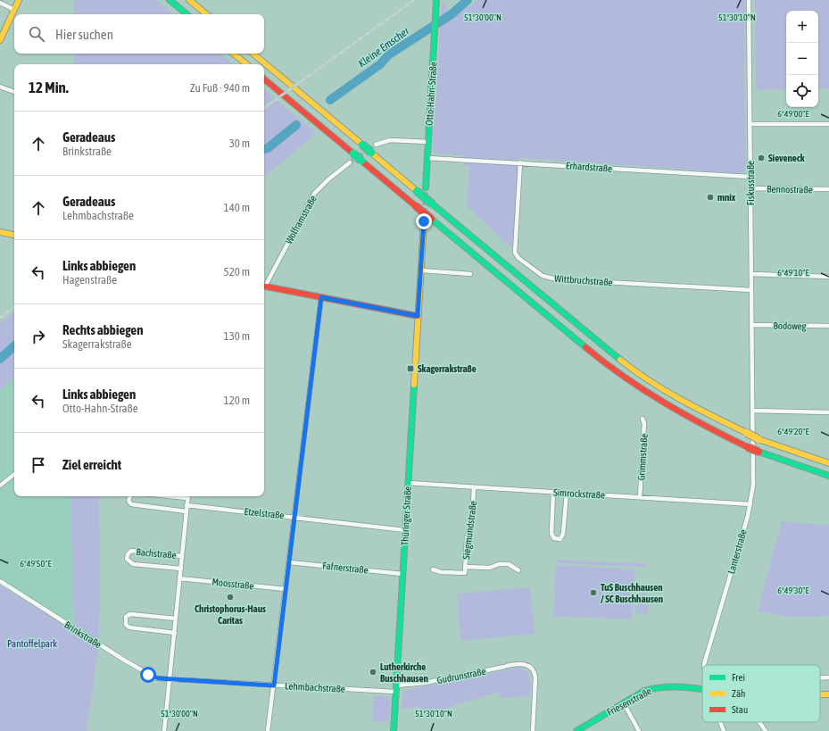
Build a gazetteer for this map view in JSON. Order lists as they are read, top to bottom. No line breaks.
{"streets":{"main road":["Otto-Hahn-Straße","Thüringer Straße","Friesenstraße"],"street":["Erhardstraße","Fiskusstraße","Bennostraße","Wolframstraße","Wittbruchstraße","Bodoweg","Grimmstraße","Simrockstraße","Etzelstraße","Siegmundstraße","Lanterstraße","Bachstraße","Fafnerstraße","Moosstraße","Brinkstraße","Gudrunstraße","Lehmbachstraße"]},"crossings":[["Otto-Hahn-Straße","Erhardstraße"],["Erhardstraße","Fiskusstraße"],["Erhardstraße","Wittbruchstraße"],["Fiskusstraße","Bennostraße"],["Fiskusstraße","Wittbruchstraße"],["Fiskusstraße","Bodoweg"],["Fiskusstraße","Lanterstraße"],["Grimmstraße","Simrockstraße"],["Simrockstraße","Thüringer Straße"],["Simrockstraße","Siegmundstraße"],["Simrockstraße","Lanterstraße"],["Etzelstraße","Thüringer Straße"],["Etzelstraße","Bachstraße"],["Thüringer Straße","Fafnerstraße"],["Thüringer Straße","Gudrunstraße"],["Thüringer Straße","Lehmbachstraße"],["Bachstraße","Moosstraße"],["Bachstraße","Brinkstraße"],["Bachstraße","Lehmbachstraße"],["Brinkstraße","Lehmbachstraße"],["Gudrunstraße","Lehmbachstraße"]],"water":["Kleine Emscher"],"parks":["Pantoffelpark"],"places":{"other":["Sieveneck","mnix","TuS Buschhausen / SC Buschhausen","Christophorus-Haus Caritas","Lutherkirche Buschhausen"],"transit":["Skagerrakstraße"]},"legend":["Frei","Zäh","Stau"],"page":{"map_buttons":["+","−"],"search":"Hier suchen","heading":["12 Min.","Zu Fuß · 940 m"],"list":[["Geradeaus","Brinkstraße","30 m"],["Geradeaus","Lehmbachstraße","140 m"],["Links abbiegen","Hagenstraße","520 m"],["Rechts abbiegen","Skagerrakstraße","130 m"],["Links abbiegen","Otto-Hahn-Straße","120 m"],"Ziel erreicht"]},"coordinates":["51°30'00\"N","51°30'10\"N","6°49'00\"E","6°49'10\"E","6°49'20\"E","6°49'50\"E","6°49'30\"E"]}
